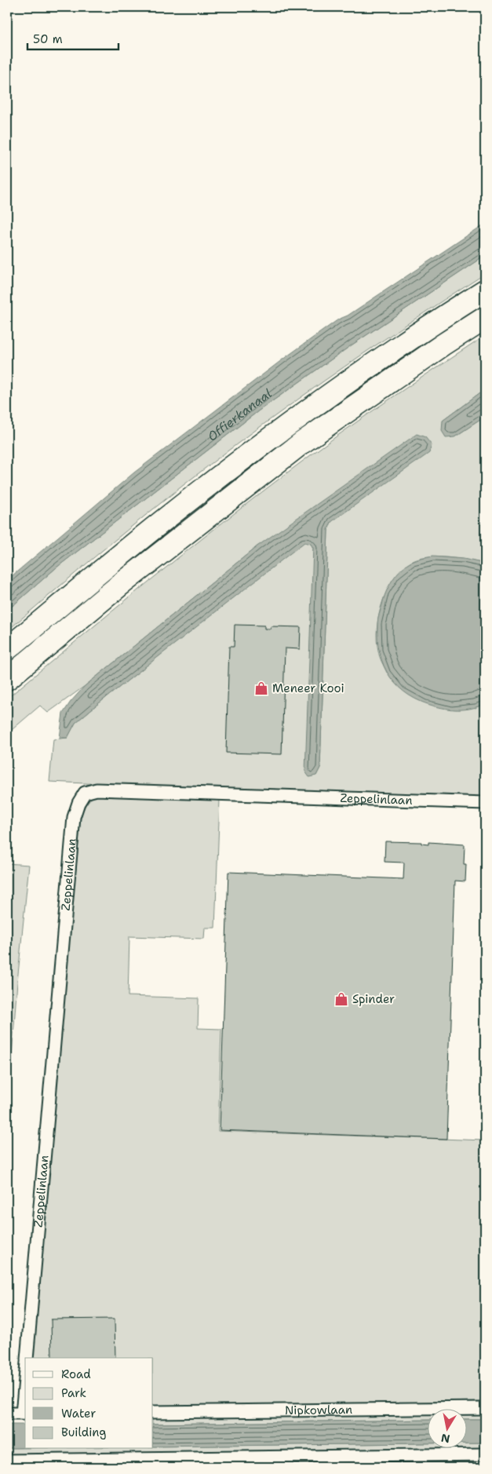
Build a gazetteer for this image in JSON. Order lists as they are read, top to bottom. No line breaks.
{"streets":{"street":["Zeppelinlaan","Nipkowlaan"]},"water":["Offierkanaal"],"places":{"shop":["Meneer Kooi","Spinder"]},"legend":["Road","Park","Water","Building"],"scale_bar":"50 m","north":"bottom"}
